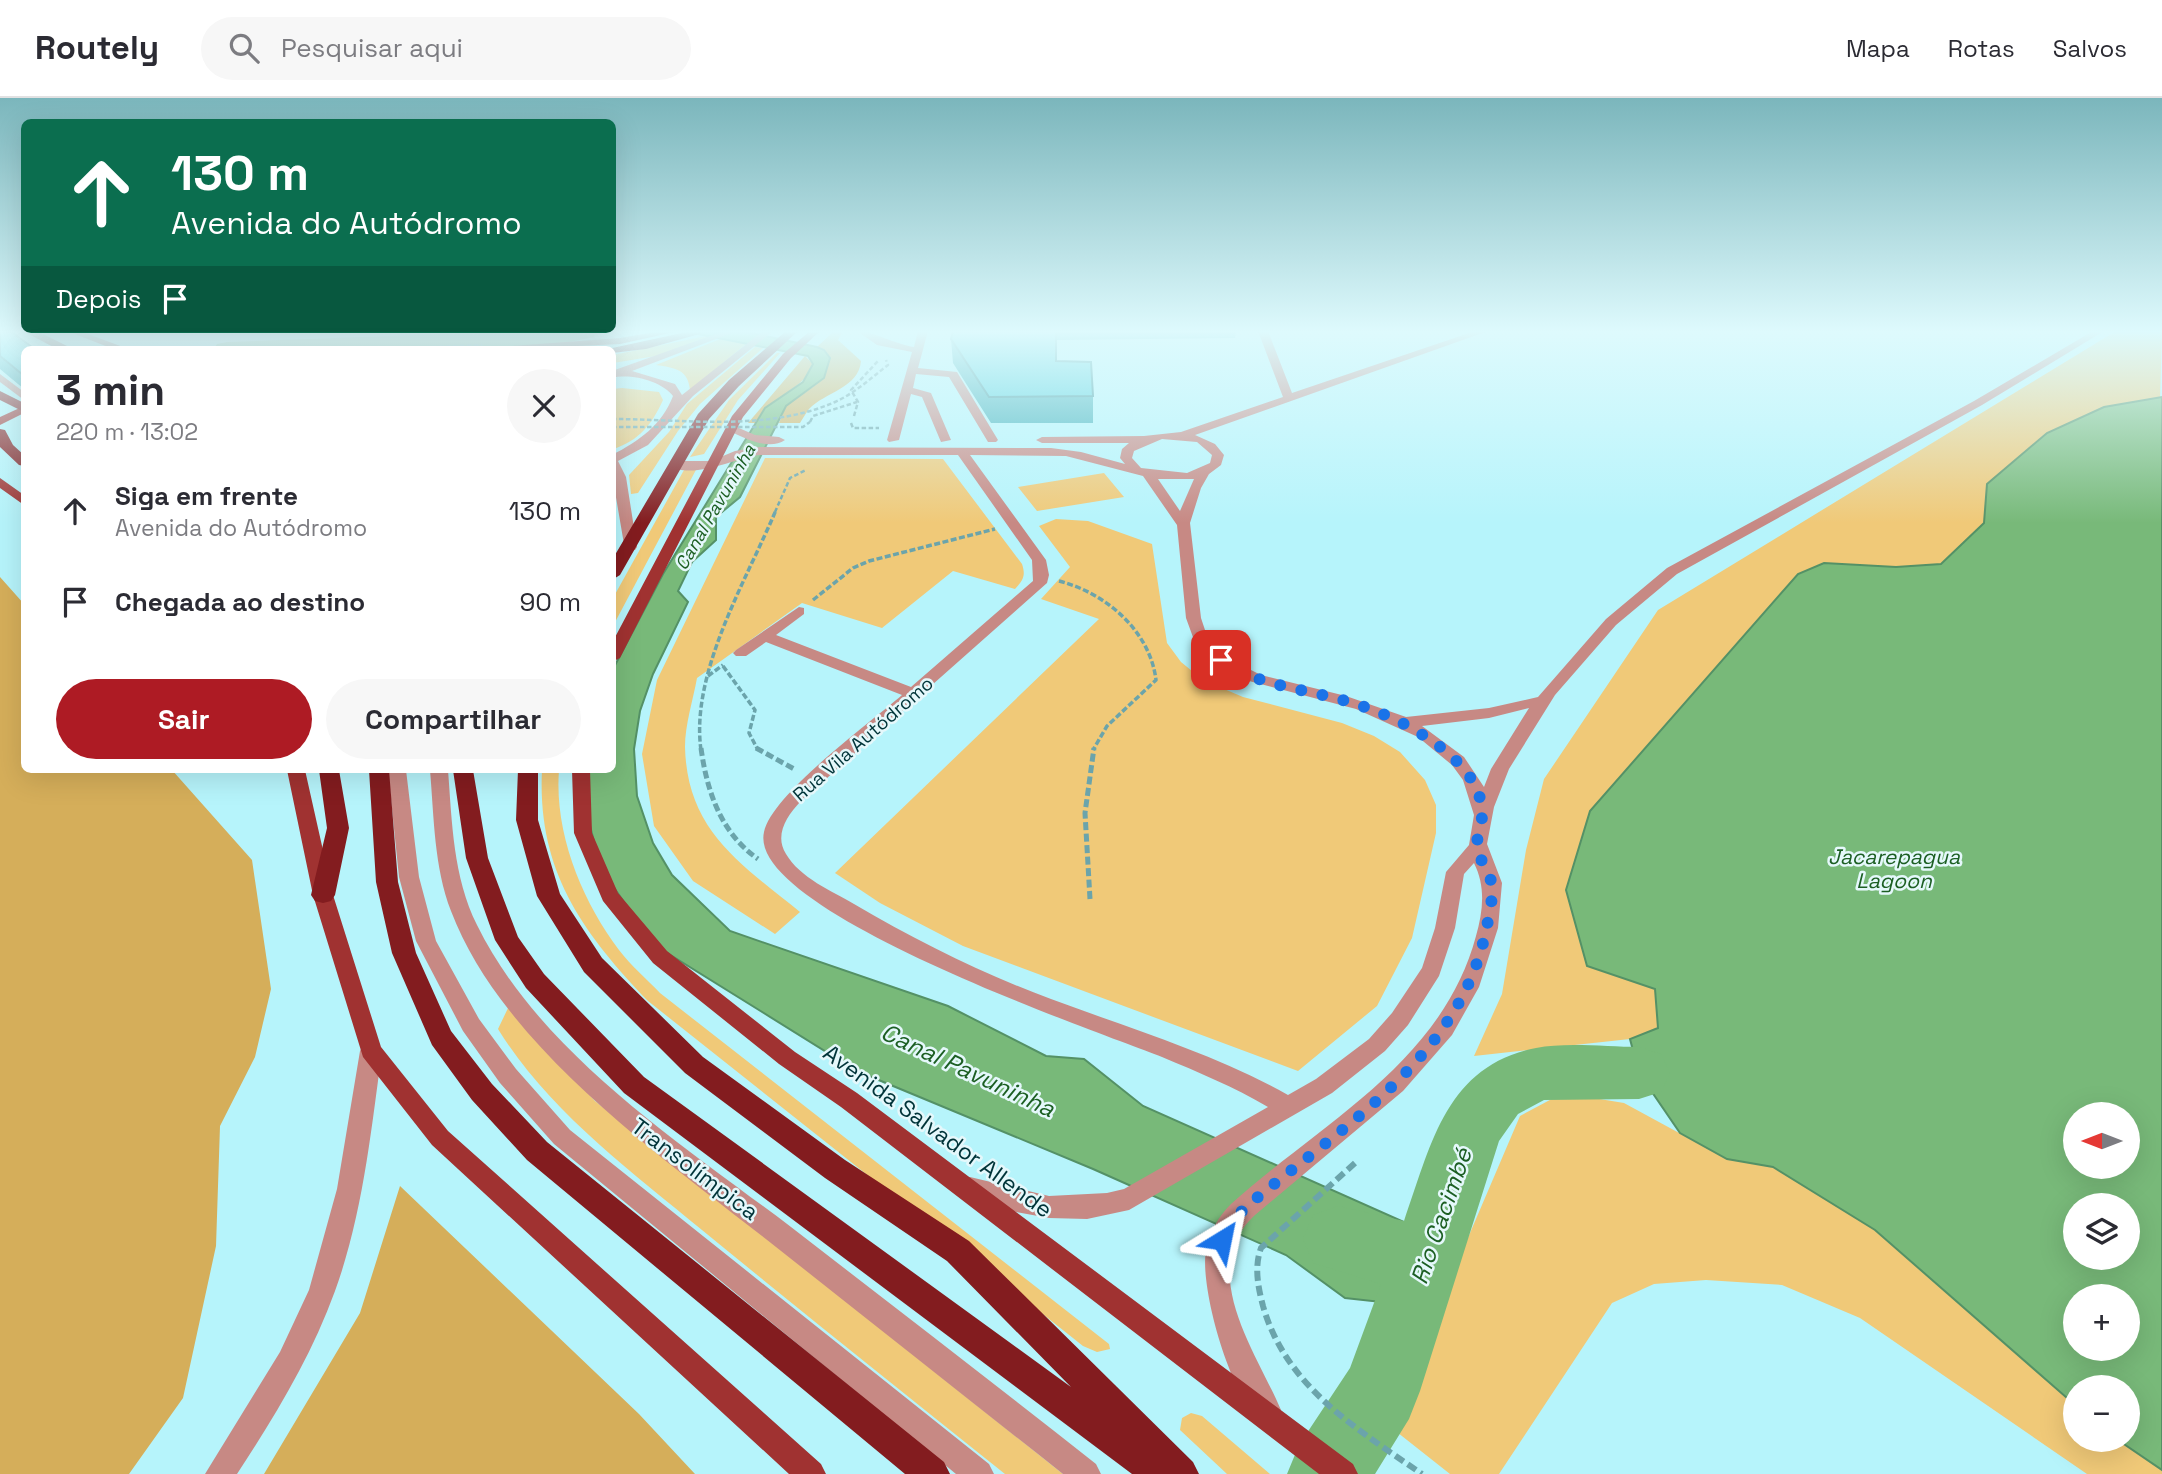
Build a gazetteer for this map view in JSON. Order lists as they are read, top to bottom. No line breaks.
{"streets":{"main road":["Avenida Salvador Allende"],"street":["Rua Vila Autódromo","Transolímpica"]},"water":["Canal Pavuninha","Jacarepagua Lagoon","Rio Cacimbé"],"north":"left","page":{"header":"Routely","search":"Pesquisar aqui","nav":["Mapa","Rotas","Salvos"],"turn":["130 m","Avenida do Autódromo"],"then":"Depois","heading":["3 min","220 m · 13:02"],"list":[{"name":"Siga em frente","note":"Avenida do Autódromo","value":"130 m"},{"name":"Chegada ao destino","value":"90 m"}],"buttons":["Sair","Compartilhar"],"map_buttons":["+","−"]}}
